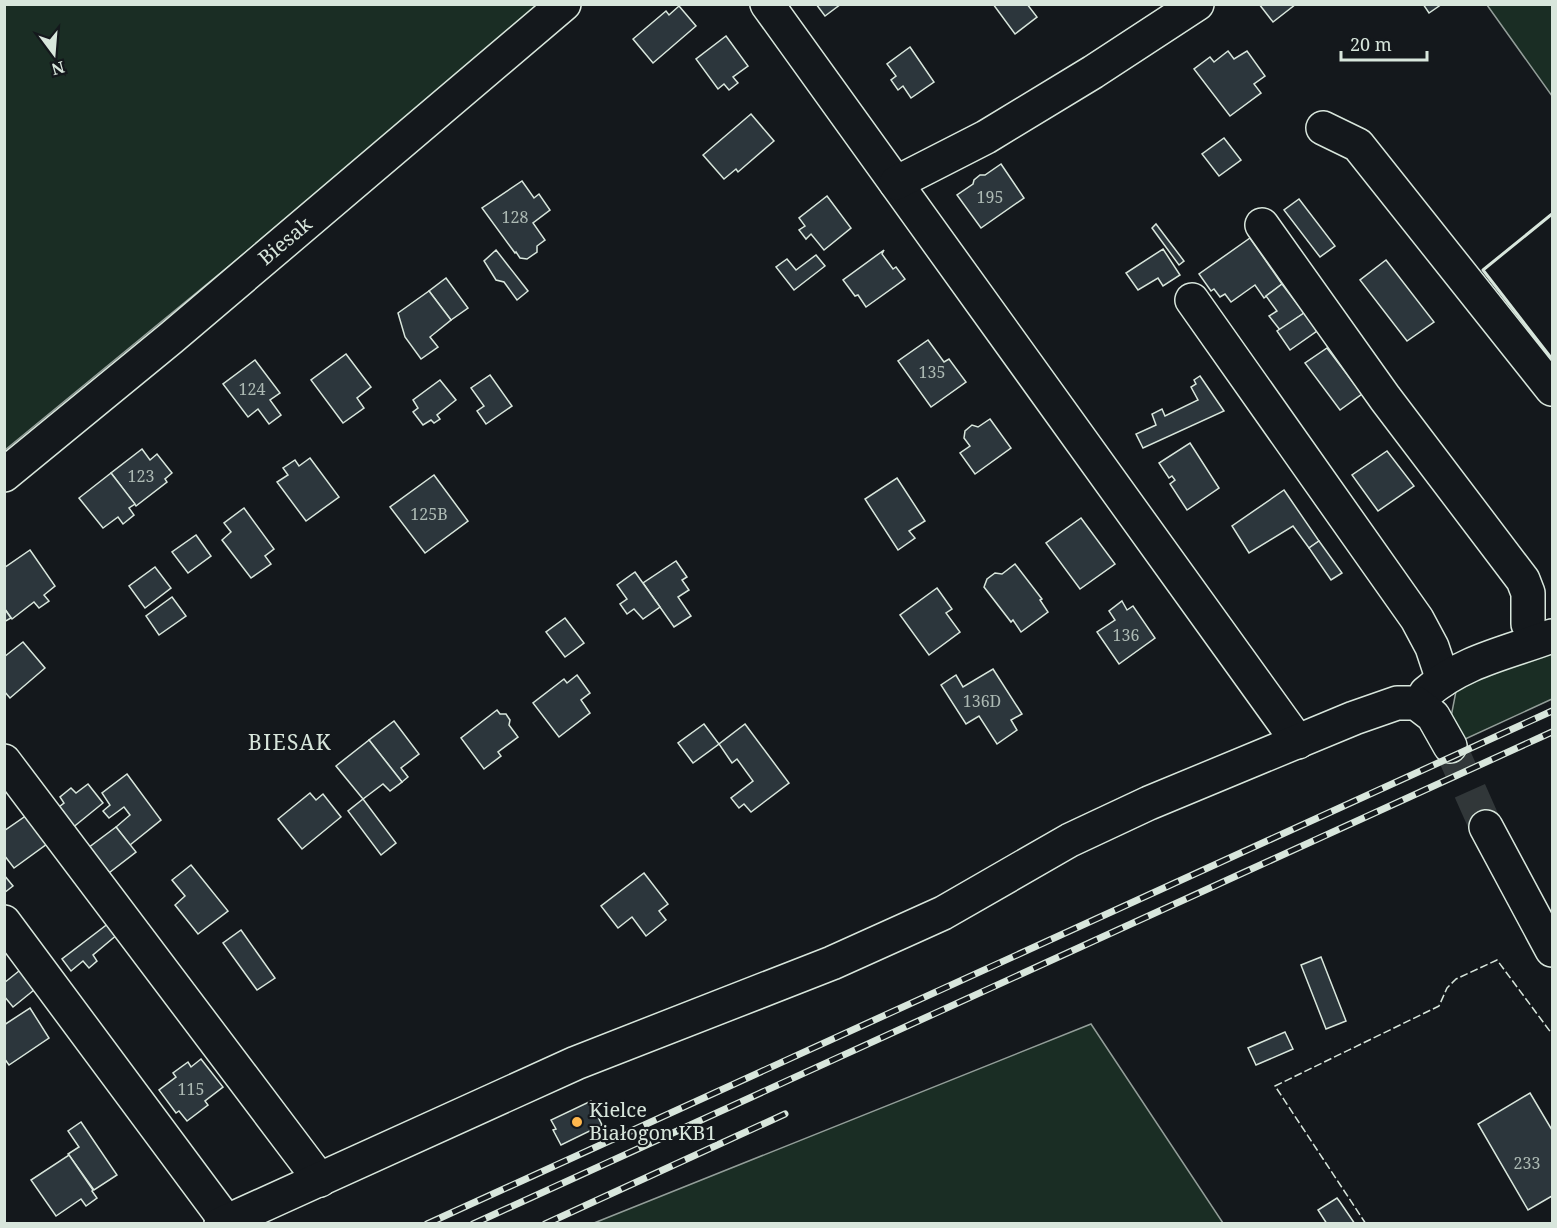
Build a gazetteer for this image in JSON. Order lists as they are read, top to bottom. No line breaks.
{"streets":{"street":["Biesak"]},"districts":["BIESAK"],"places":["Kielce Białogon KB1"],"house_numbers":["195","128","135","124","123","125B","136","136D","115","233"],"scale_bar":"20 m","north":"bottom"}
